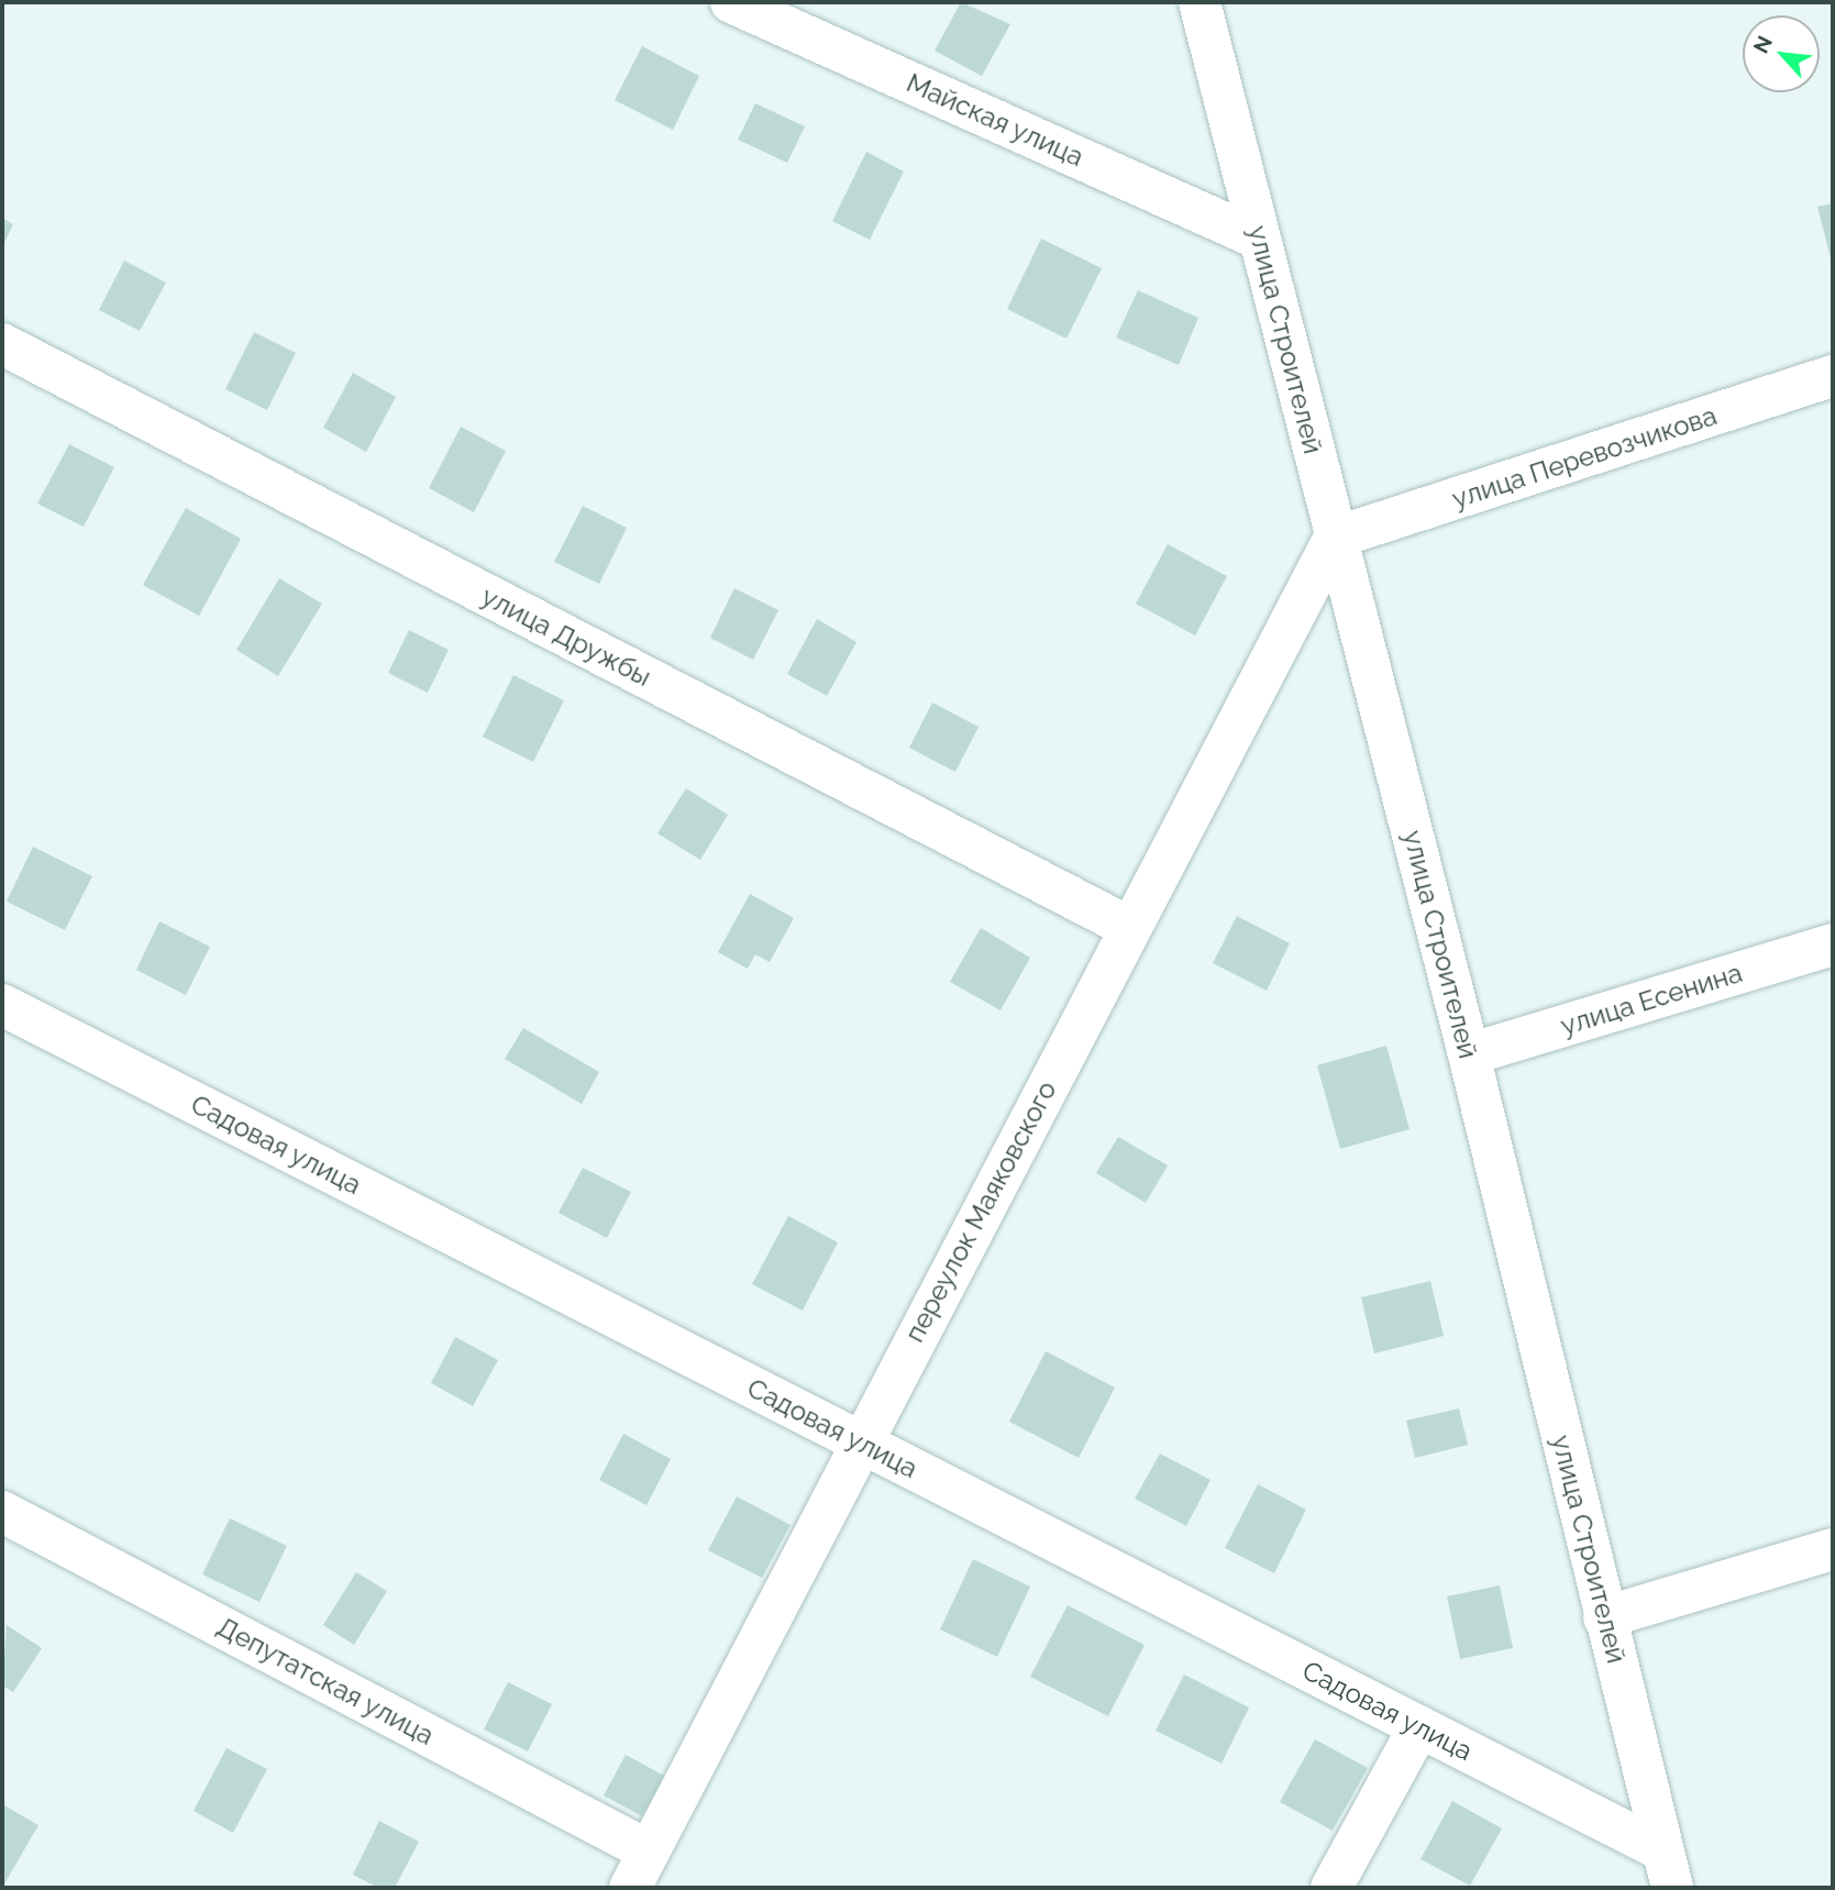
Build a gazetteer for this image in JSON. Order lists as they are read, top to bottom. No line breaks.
{"streets":{"street":["Майская улица","улица Строителей","улица Перевозчикова","улица Дружбы","улица Есенина","Садовая улица","переулок Маяковского","Депутатская улица"]},"crossings":[["Майская улица","улица Строителей"],["улица Строителей","улица Перевозчикова"],["улица Строителей","улица Есенина"],["улица Строителей","Садовая улица"],["улица Строителей","переулок Маяковского"],["улица Перевозчикова","переулок Маяковского"],["улица Дружбы","переулок Маяковского"],["Садовая улица","переулок Маяковского"],["переулок Маяковского","Депутатская улица"]],"north":"top left"}
